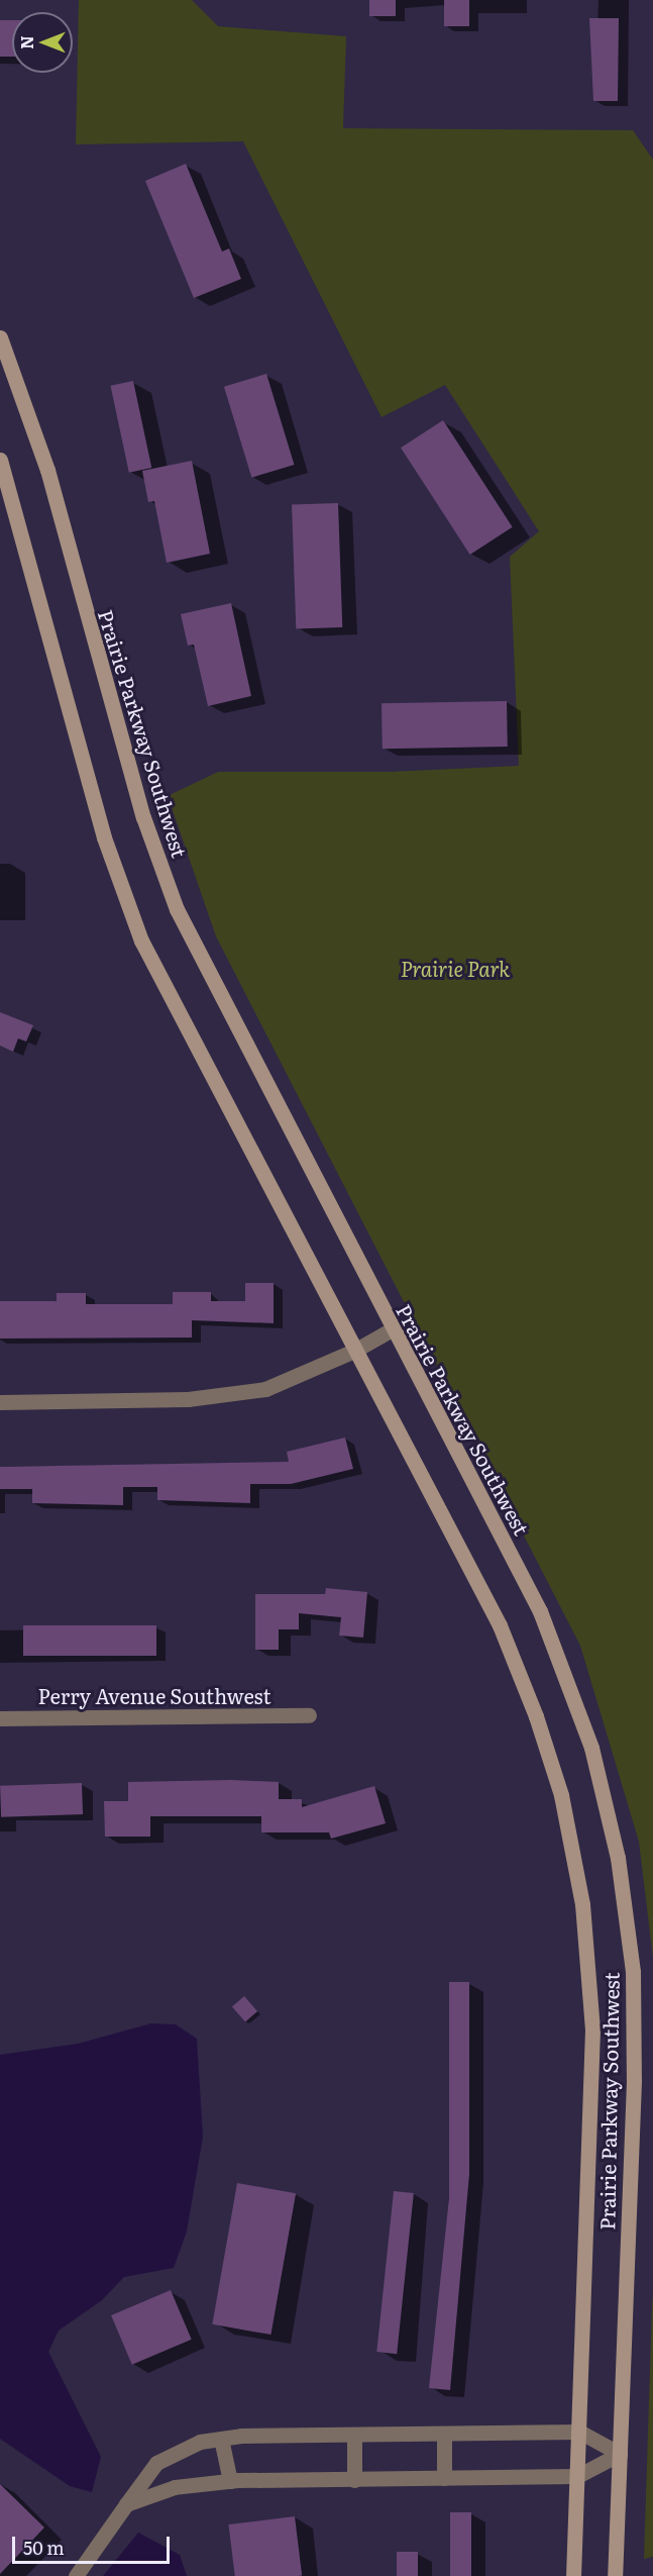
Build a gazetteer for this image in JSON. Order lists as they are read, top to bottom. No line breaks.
{"streets":{"street":["Prairie Parkway Southwest","Perry Avenue Southwest"]},"parks":["Prairie Park"],"scale_bar":"50 m","north":"left"}
